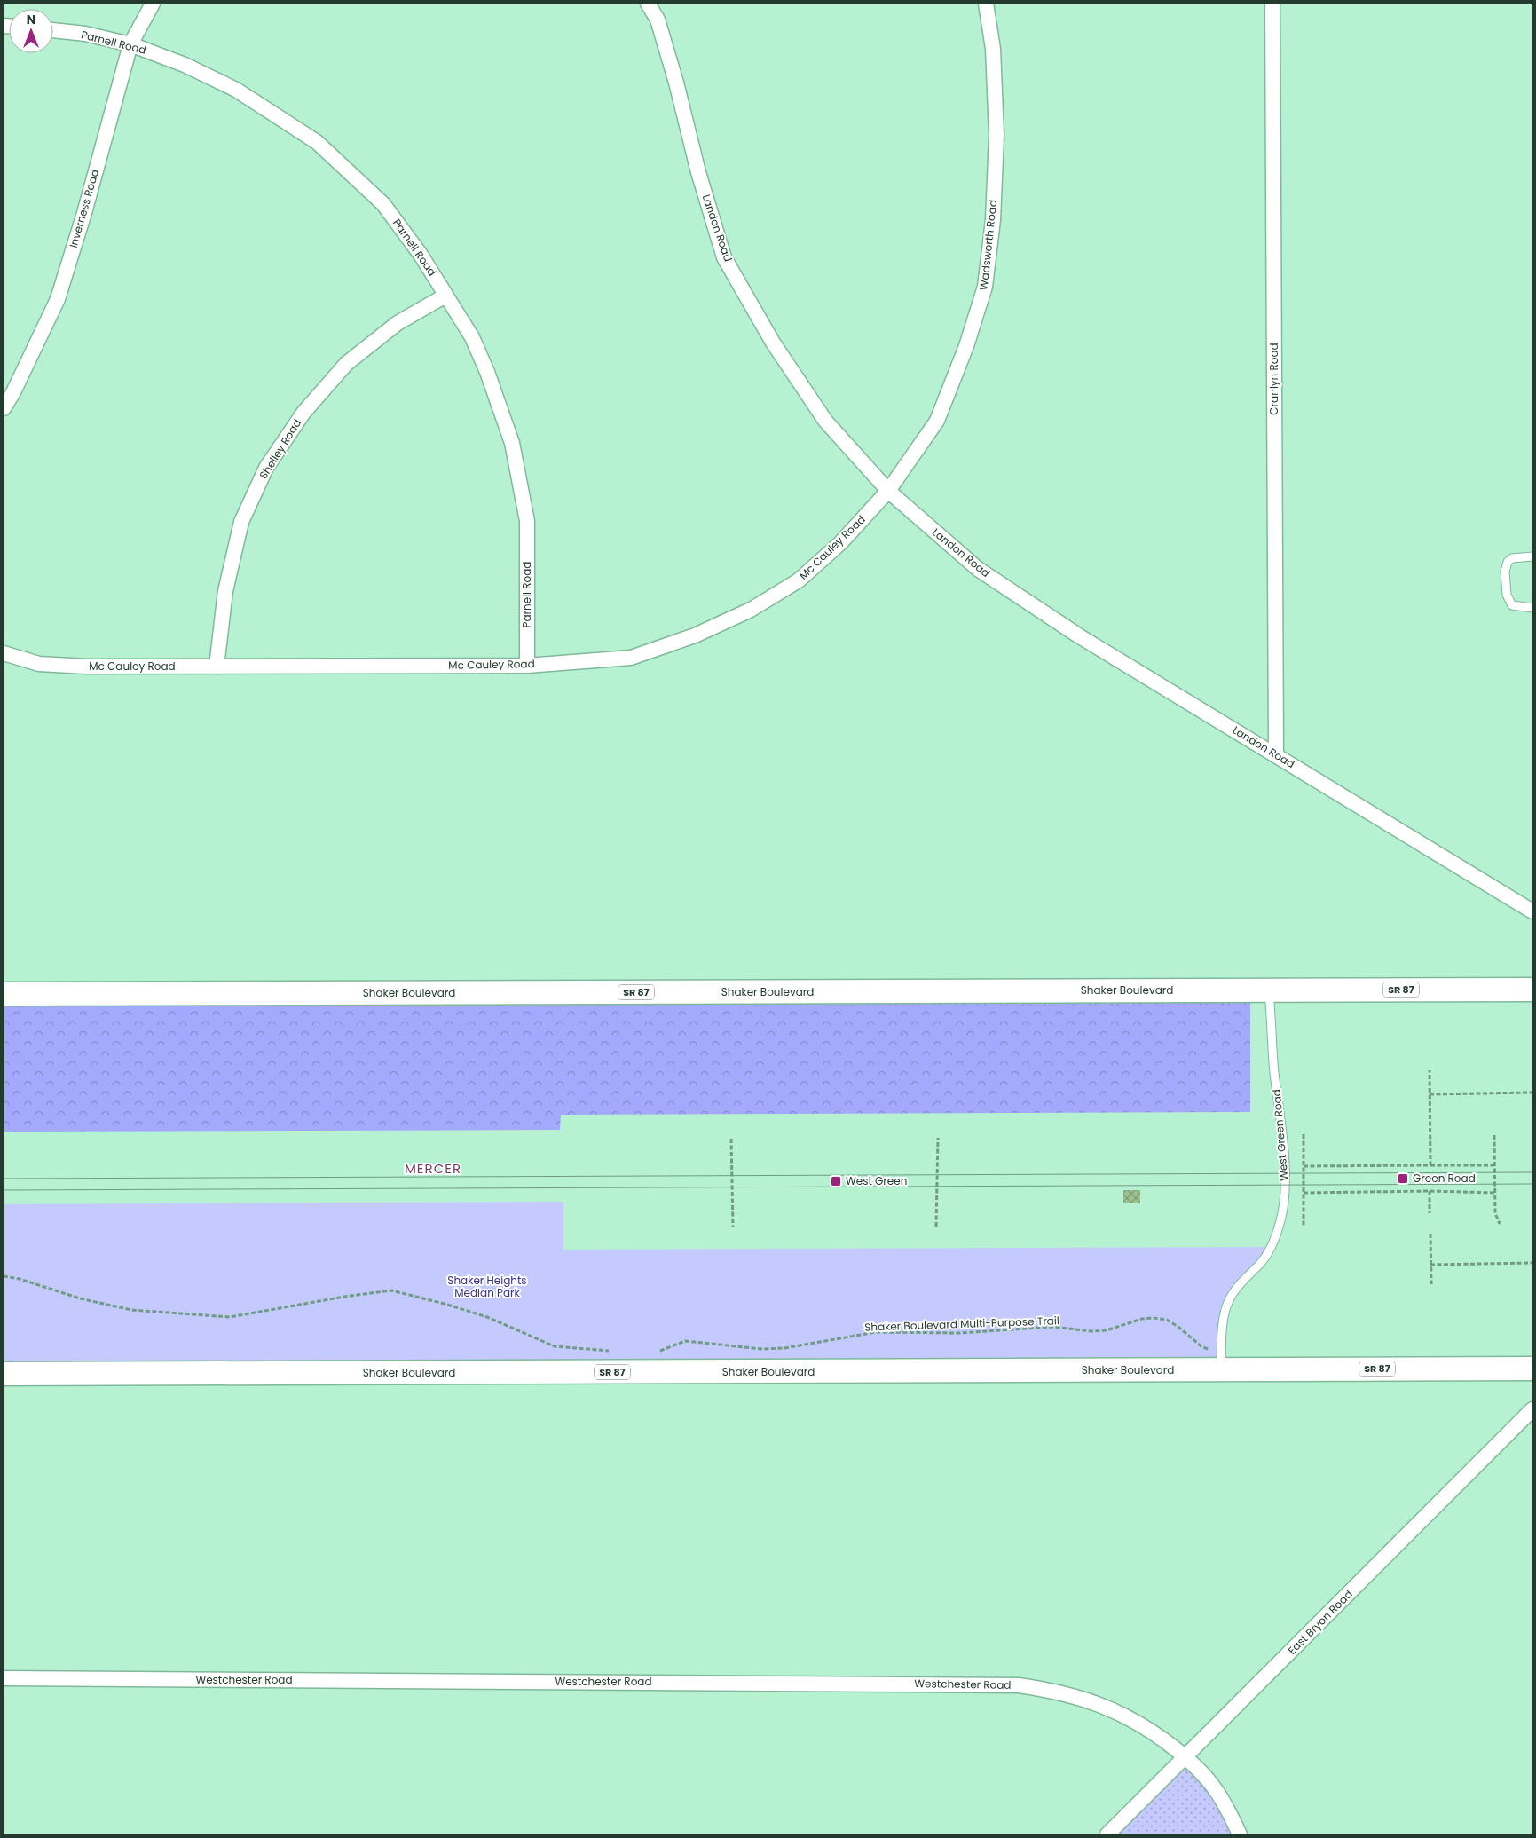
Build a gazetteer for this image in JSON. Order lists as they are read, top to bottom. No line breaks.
{"streets":{"main road":["SR 87","Shaker Boulevard"],"street":["Parnell Road","Inverness Road","Landon Road","Wadsworth Road","Cranlyn Road","Shelley Road","Mc Cauley Road","East Bryon Road","Westchester Road"],"lane":["West Green Road"],"path":["Shaker Boulevard Multi-Purpose Trail"]},"crossings":[["Parnell Road","Inverness Road"],["Parnell Road","Shelley Road"],["Parnell Road","Mc Cauley Road"],["Landon Road","Wadsworth Road"],["Landon Road","Cranlyn Road"],["Landon Road","Mc Cauley Road"],["Wadsworth Road","Mc Cauley Road"],["Shelley Road","Mc Cauley Road"],["Shaker Boulevard","West Green Road"],["Shaker Boulevard","Shaker Boulevard Multi-Purpose Trail"],["West Green Road","Shaker Boulevard Multi-Purpose Trail"],["East Bryon Road","Westchester Road"]],"districts":["MERCER"],"parks":["Shaker Heights Median Park"],"places":{"transit":["Green Road","West Green"]},"north":"top"}
